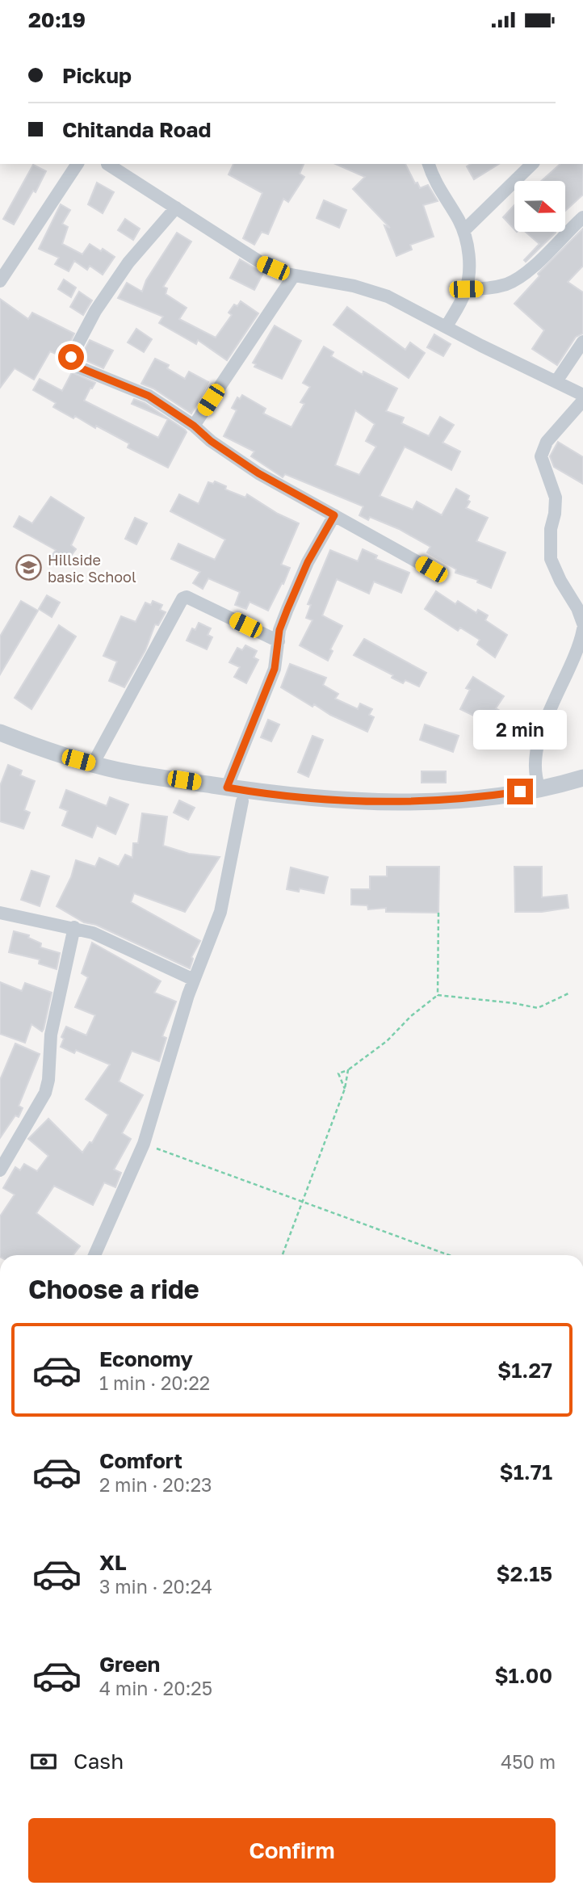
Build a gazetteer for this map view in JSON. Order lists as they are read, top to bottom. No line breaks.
{"places":{"school or university":["Hillside basic School"]},"north":"right","page":{"status":"20:19","banner":["Pickup","Chitanda Road"],"bubble":"2 min","heading":"Choose a ride","list":[{"name":"Economy","note":"1 min · 20:22","value":"$1.27"},{"name":"Comfort","note":"2 min · 20:23","value":"$1.71"},{"name":"XL","note":"3 min · 20:24","value":"$2.15"},{"name":"Green","note":"4 min · 20:25","value":"$1.00"}],"pay":["Cash","450 m"],"buttons":"Confirm"}}
